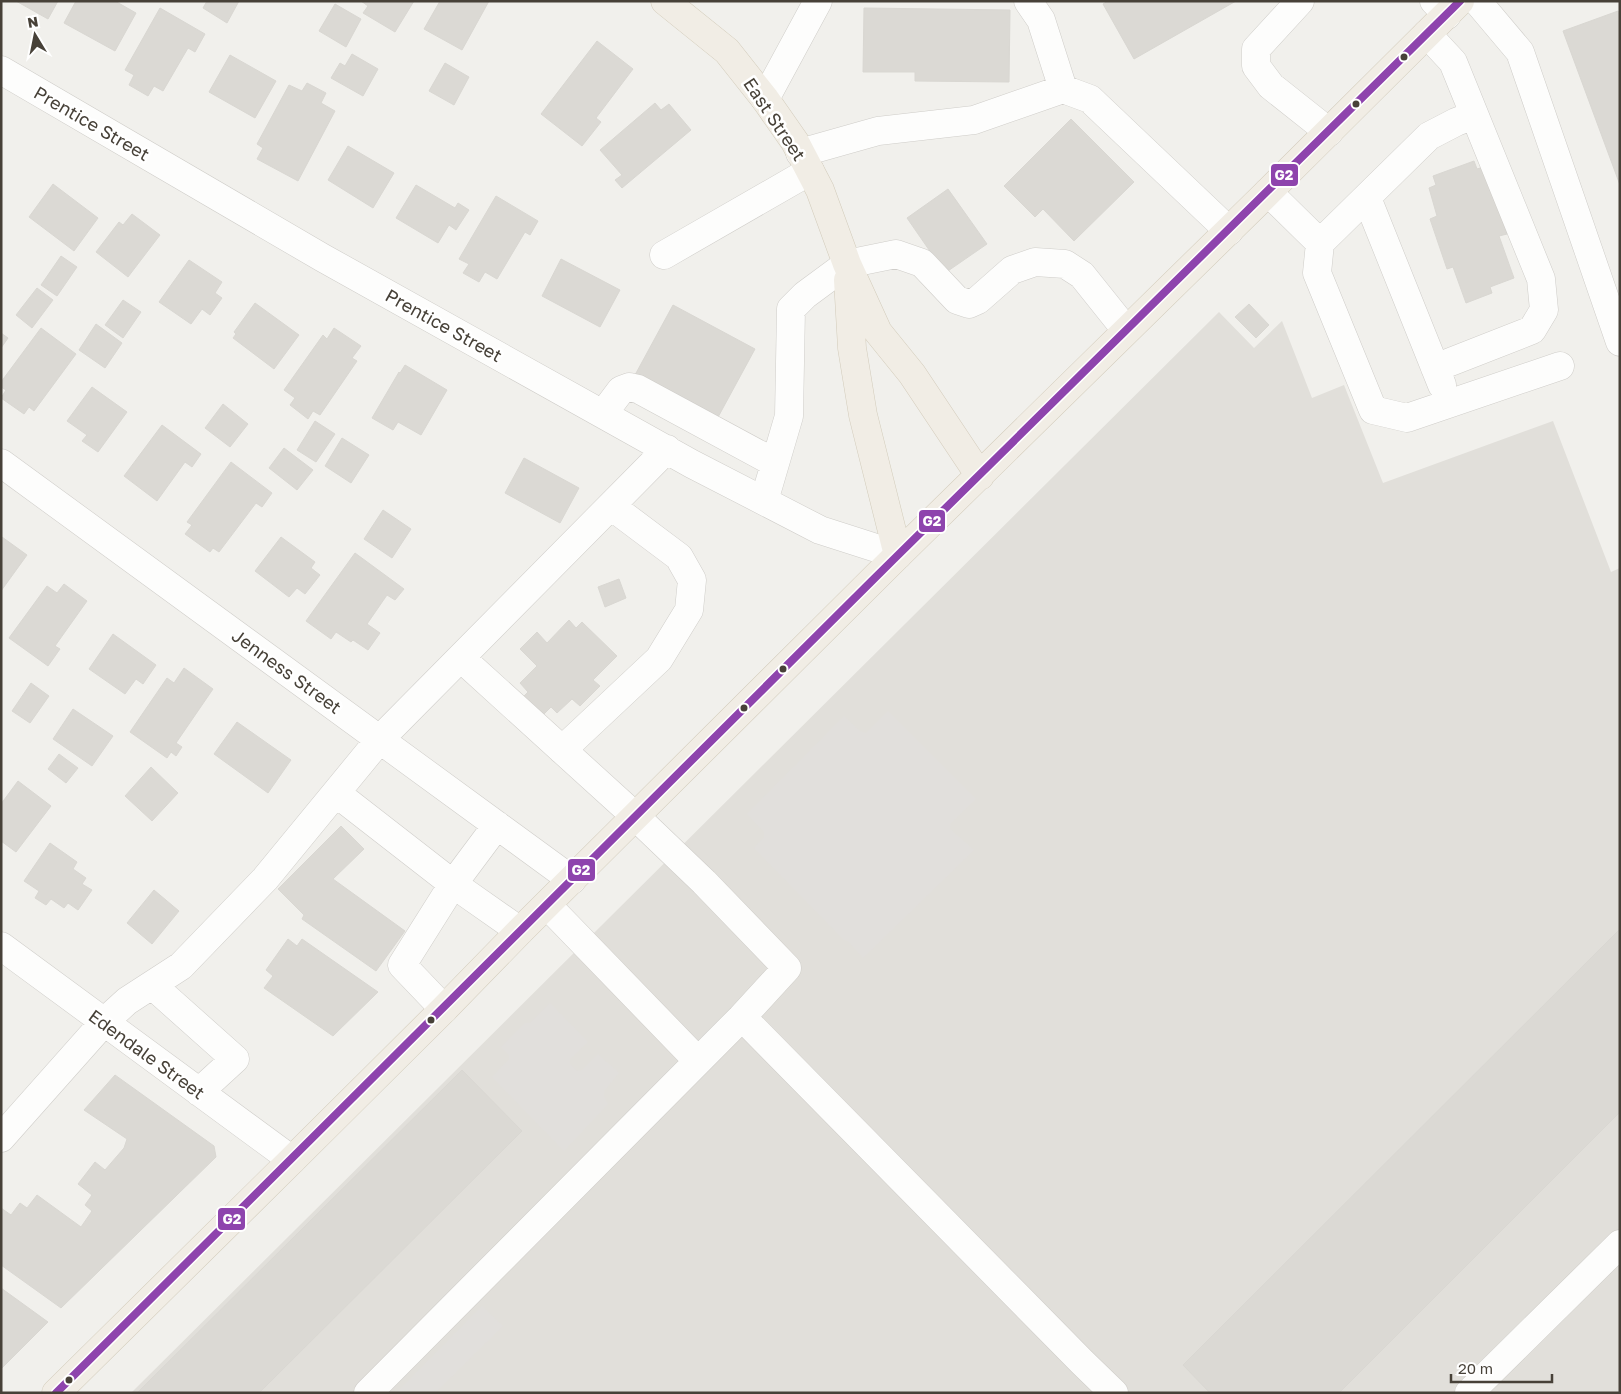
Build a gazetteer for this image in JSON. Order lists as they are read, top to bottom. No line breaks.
{"streets":{"main road":["East Street"],"street":["Prentice Street","Jenness Street","Edendale Street"]},"crossings":[["East Street","Prentice Street"]],"lines":["transit line G2"],"scale_bar":"20 m","north":"top"}
